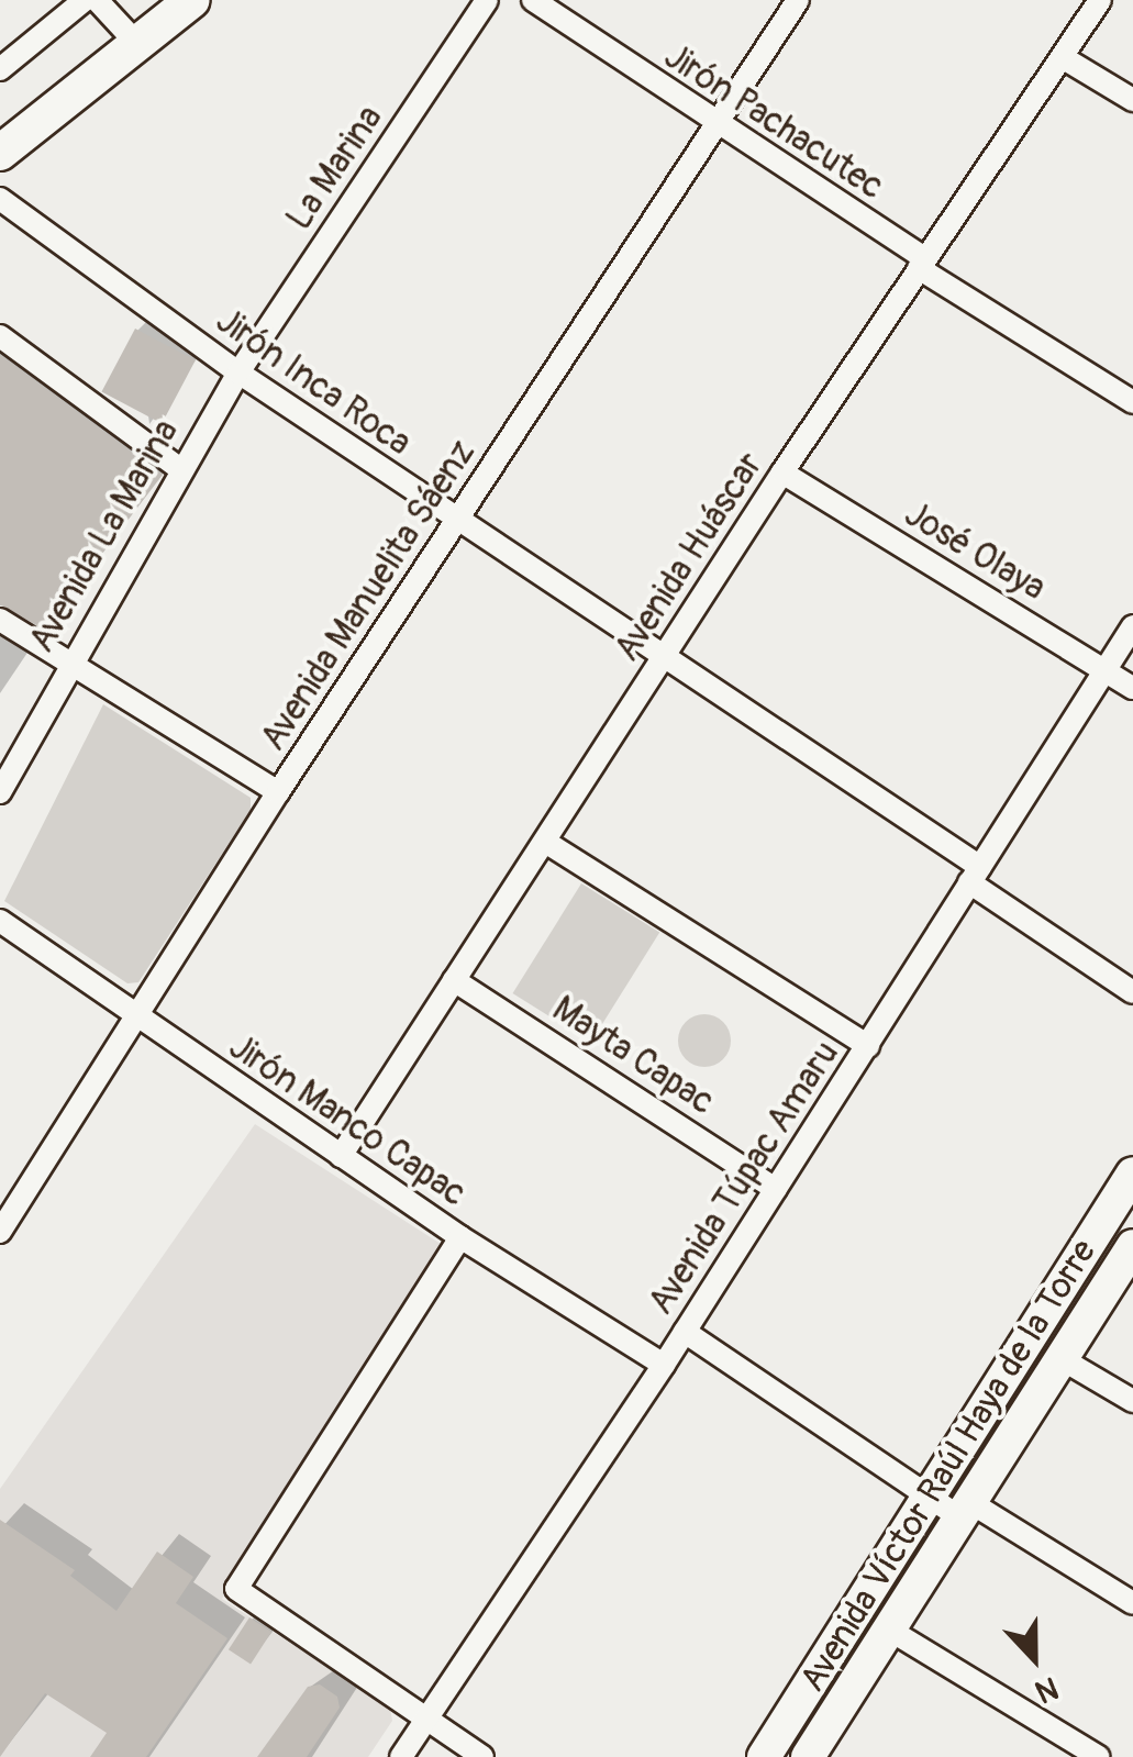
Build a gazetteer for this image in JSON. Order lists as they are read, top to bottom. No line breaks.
{"streets":{"main road":["Avenida Víctor Raúl Haya de la Torre"],"street":["Jirón Pachacutec","La Marina","Jirón Inca Roca","Avenida La Marina","José Olaya","Avenida Huáscar","Avenida Manuelita Sáenz","Mayta Capac","Jirón Manco Capac","Avenida Túpac Amaru"]},"crossings":[["Jirón Pachacutec","Avenida Huáscar"],["Jirón Pachacutec","Avenida Manuelita Sáenz"],["La Marina","Jirón Inca Roca"],["La Marina","Avenida La Marina"],["Jirón Inca Roca","Avenida La Marina"],["Jirón Inca Roca","Avenida Huáscar"],["Jirón Inca Roca","Avenida Manuelita Sáenz"],["Jirón Inca Roca","Avenida Túpac Amaru"],["José Olaya","Avenida Huáscar"],["José Olaya","Avenida Túpac Amaru"],["Avenida Huáscar","Mayta Capac"],["Avenida Huáscar","Jirón Manco Capac"],["Avenida Manuelita Sáenz","Jirón Manco Capac"],["Mayta Capac","Avenida Túpac Amaru"],["Jirón Manco Capac","Avenida Túpac Amaru"]],"north":"bottom"}
